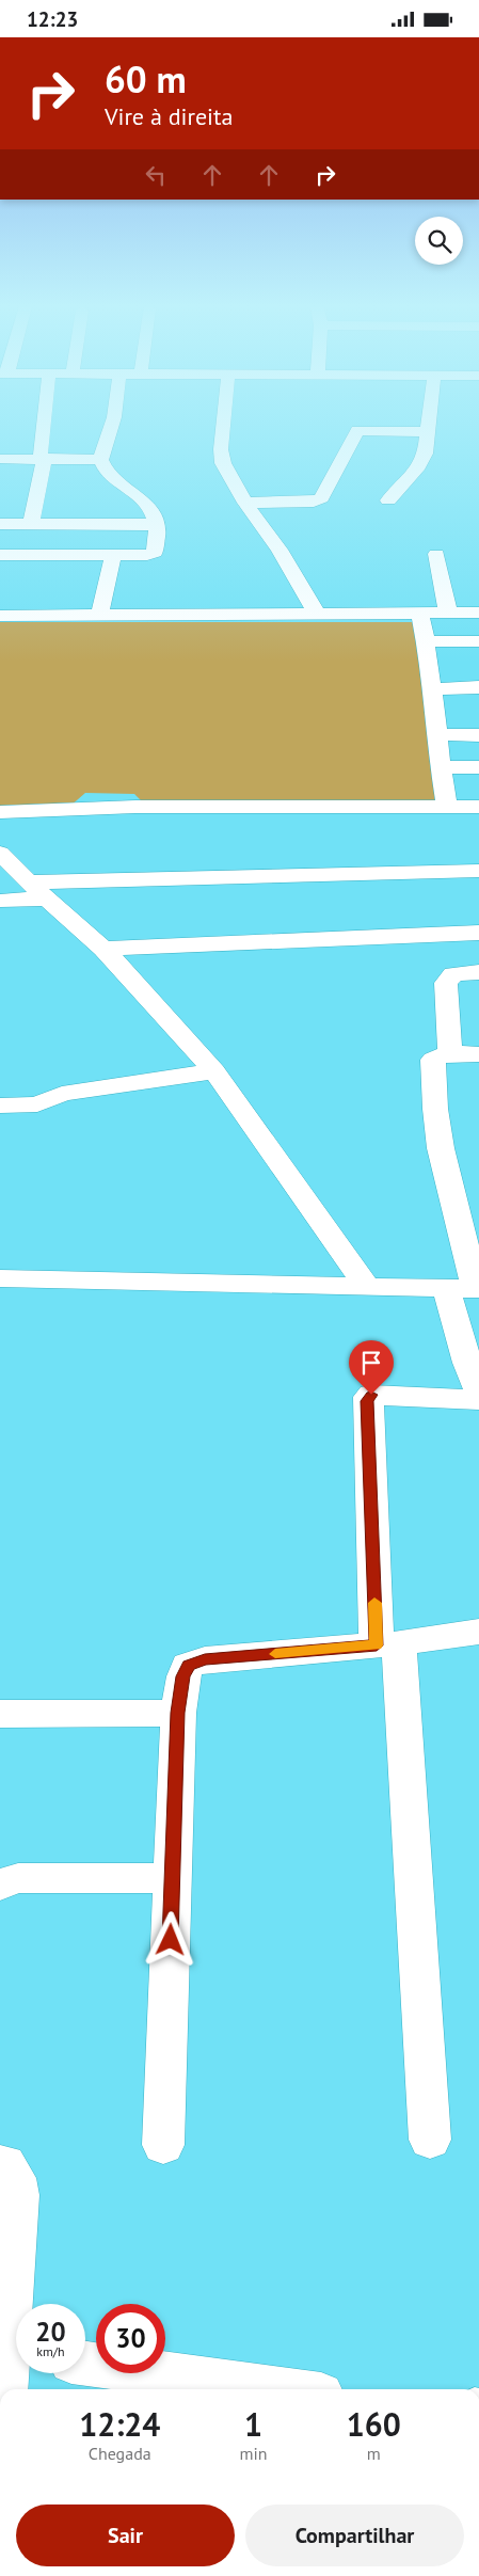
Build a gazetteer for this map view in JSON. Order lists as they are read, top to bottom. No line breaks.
{"page":{"status":"12:23","turn":["60 m","Vire à direita"],"speed":"20 km/h","limit":"30","eta":["12:24","Chegada","1","min","160","m"],"buttons":["Sair","Compartilhar"]}}
